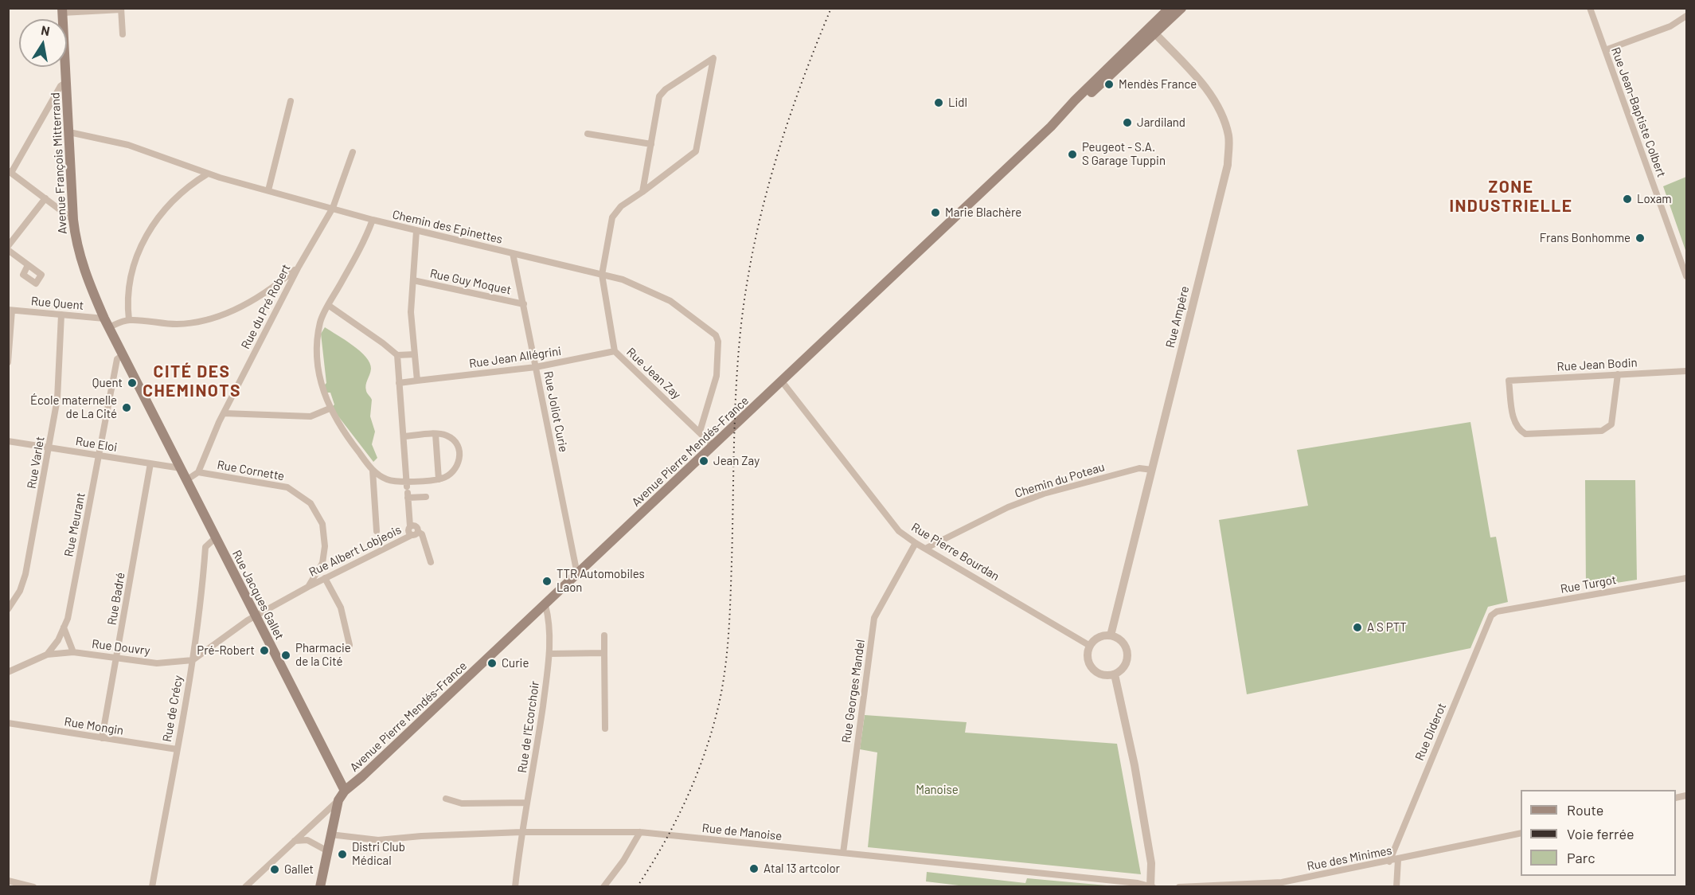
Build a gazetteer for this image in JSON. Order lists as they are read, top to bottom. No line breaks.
{"streets":{"main road":["Avenue François Mitterrand","Avenue Pierre Mendés-France","Rue Jacques Gallet"],"street":["Rue Jean-Baptiste Colbert","Chemin des Epinettes","Rue Guy Moquet","Rue Quent","Rue du Pré Robert","Rue Ampère","Rue Jean Allégrini","Rue Jean Bodin","Rue Jean Zay","Rue Joliot Curie","Rue Eloi","Rue Varlet","Rue Cornette","Chemin du Poteau","Rue Meurant","Rue Albert Lobjeois","Rue Pierre Bourdan","Rue Turgot","Rue Badré","Rue Douvry","Rue Georges Mandel","Rue de Crécy","Rue Mongin","Rue de l'Ecorchoir","Rue Diderot","Rue de Manoise","Rue des Minimes"]},"crossings":[["Avenue François Mitterrand","Chemin des Epinettes"],["Avenue François Mitterrand","Rue Quent"],["Avenue François Mitterrand","Rue Eloi"],["Avenue François Mitterrand","Rue Cornette"],["Avenue François Mitterrand","Rue Meurant"],["Avenue François Mitterrand","Rue Jacques Gallet"],["Avenue François Mitterrand","Rue de Crécy"],["Chemin des Epinettes","Rue du Pré Robert"],["Chemin des Epinettes","Rue Jean Zay"],["Chemin des Epinettes","Rue Joliot Curie"],["Rue Guy Moquet","Rue Joliot Curie"],["Rue Quent","Rue Varlet"],["Rue du Pré Robert","Rue Cornette"],["Rue Ampère","Avenue Pierre Mendés-France"],["Rue Ampère","Chemin du Poteau"],["Rue Ampère","Rue Pierre Bourdan"],["Rue Jean Allégrini","Rue Jean Zay"],["Rue Jean Allégrini","Rue Joliot Curie"],["Rue Jean Allégrini","Rue Albert Lobjeois"],["Rue Jean Zay","Avenue Pierre Mendés-France"],["Rue Joliot Curie","Avenue Pierre Mendés-France"],["Rue Eloi","Rue Varlet"],["Rue Eloi","Rue Meurant"],["Rue Eloi","Rue Badré"],["Avenue Pierre Mendés-France","Rue Pierre Bourdan"],["Avenue Pierre Mendés-France","Rue Jacques Gallet"],["Avenue Pierre Mendés-France","Rue de l'Ecorchoir"],["Rue Cornette","Rue Albert Lobjeois"],["Chemin du Poteau","Rue Pierre Bourdan"],["Rue Meurant","Rue Douvry"],["Rue Pierre Bourdan","Rue Georges Mandel"],["Rue Turgot","Rue Diderot"],["Rue Jacques Gallet","Rue de Crécy"],["Rue Badré","Rue Douvry"],["Rue Badré","Rue Mongin"],["Rue Douvry","Rue de Crécy"],["Rue Georges Mandel","Rue de Manoise"],["Rue de Crécy","Rue Mongin"],["Rue de l'Ecorchoir","Rue de Manoise"],["Rue Diderot","Rue des Minimes"]],"districts":["ZONE INDUSTRIELLE","CITÉ DES CHEMINOTS"],"parks":["Manoise"],"places":["Mendès France","Lidl","Jardiland","Peugeot - S.A. S Garage Tuppin","Loxam","Marie Blachère","Frans Bonhomme","Quent","École maternelle de La Cité","Jean Zay","TTR Automobiles Laon","A S PTT","Pré-Robert","Pharmacie de la Cité","Curie","Distri Club Médical","Atal 13 artcolor","Gallet"],"legend":["Route","Voie ferrée","Parc"],"north":"top"}
